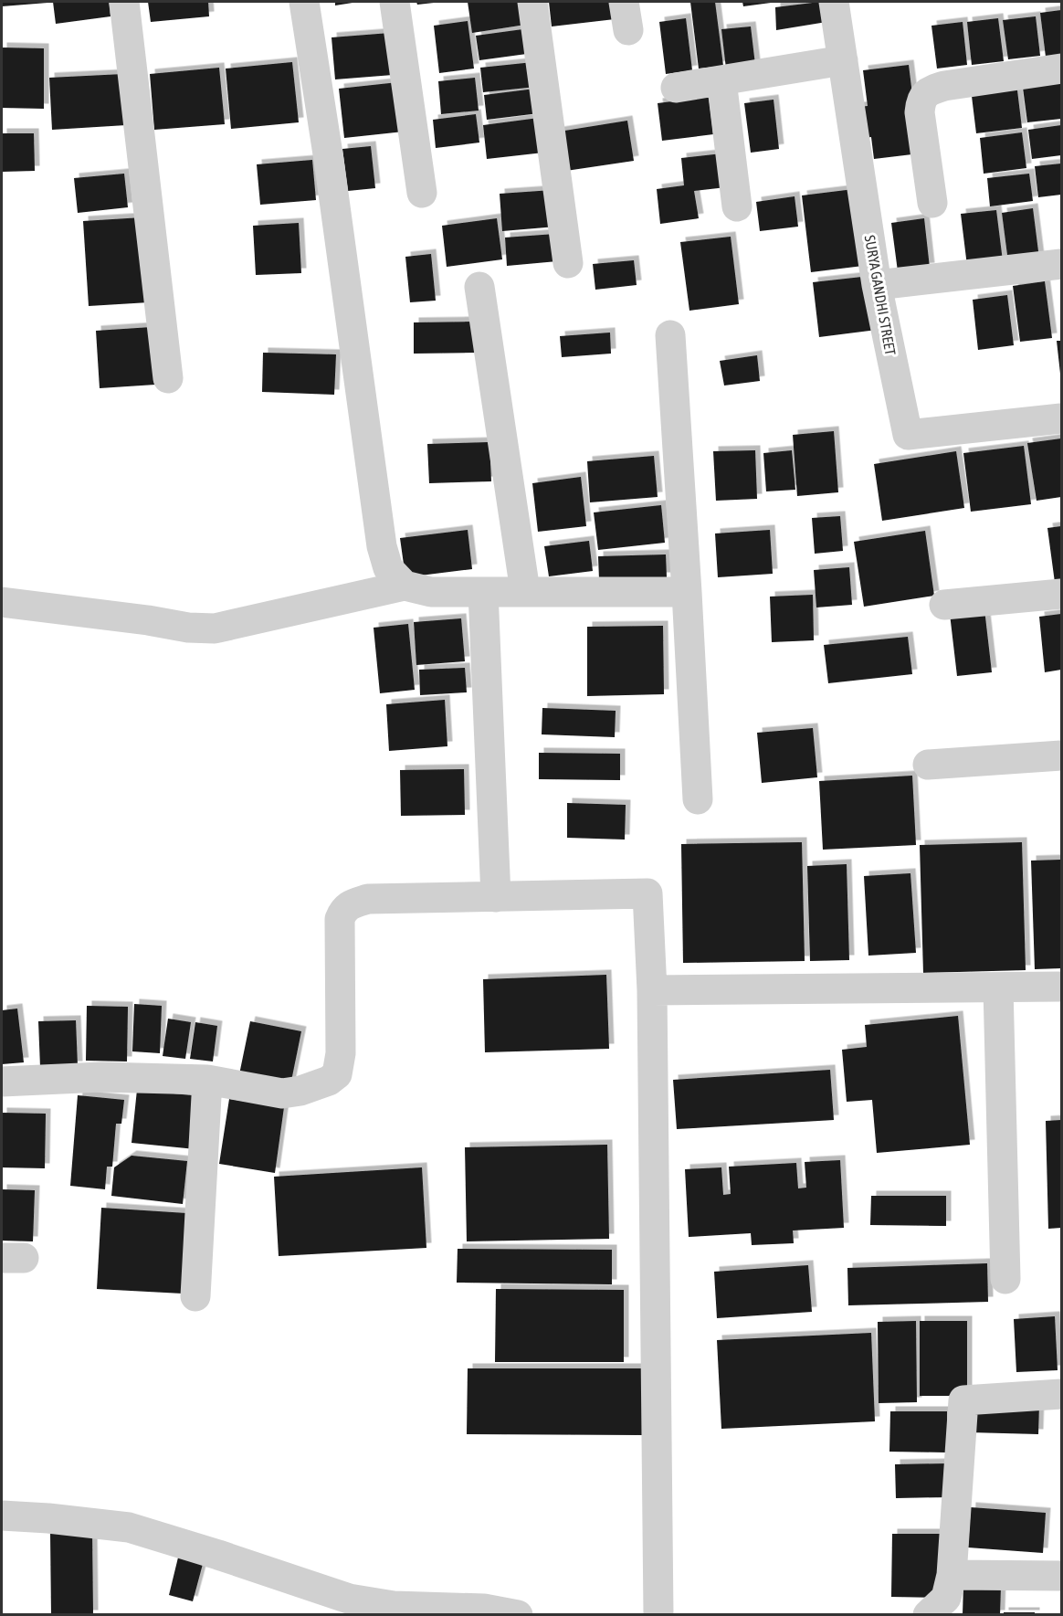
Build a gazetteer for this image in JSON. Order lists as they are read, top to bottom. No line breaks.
{"streets":{"street":["SURYA GANDHI STREET"]}}
